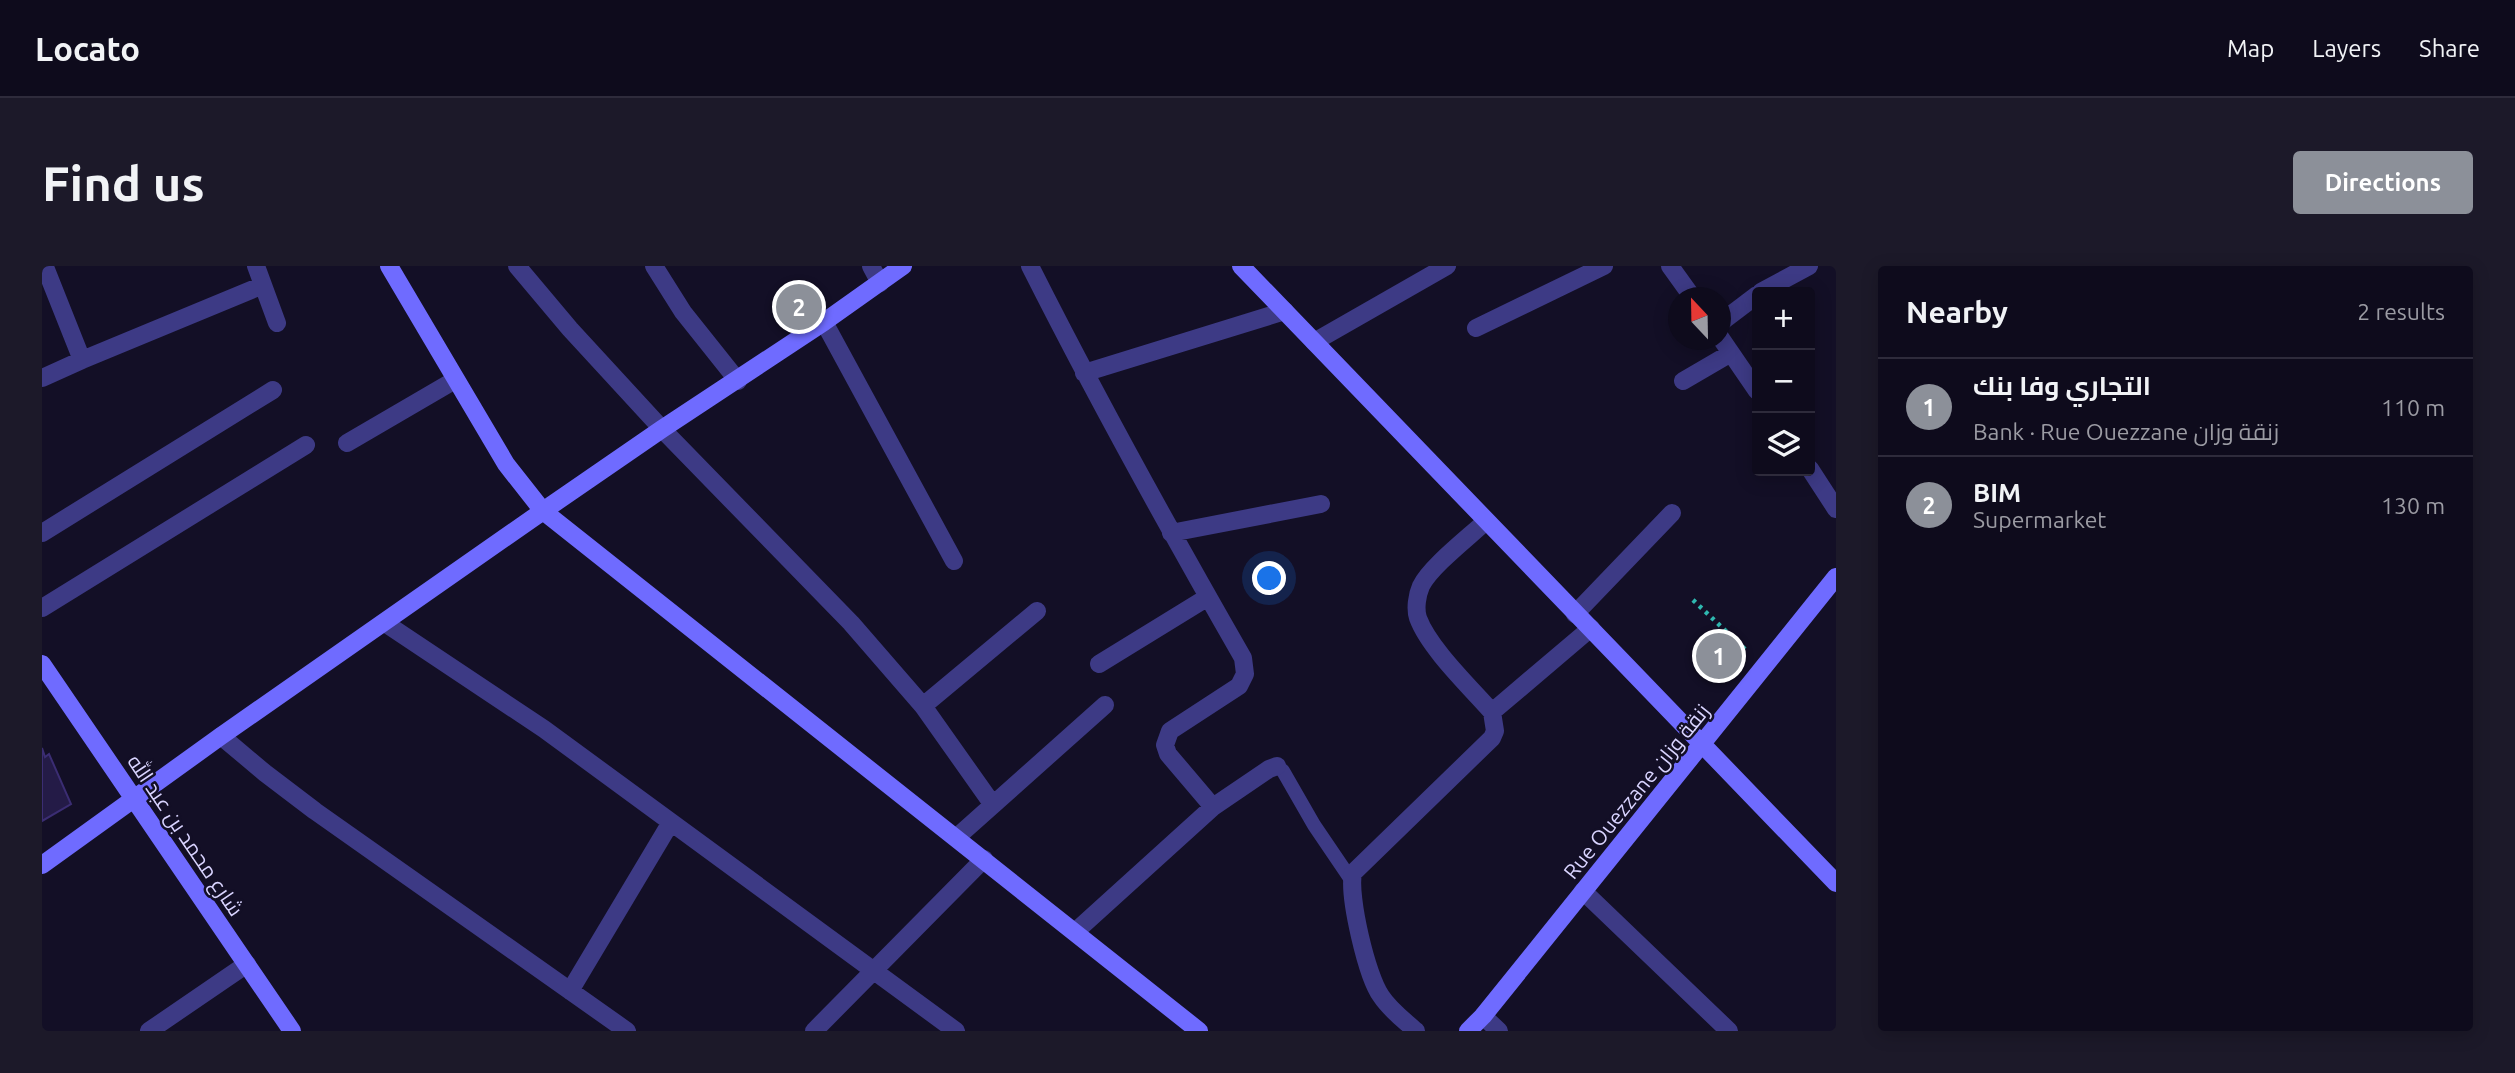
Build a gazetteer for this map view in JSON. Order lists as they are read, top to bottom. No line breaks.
{"streets":{"street":["Rue Ouezzane زنقة وزان","شارع محمد بن عبد الله"]},"north":"top","page":{"header":"Locato","nav":["Map","Layers","Share"],"buttons":"Directions","title":"Find us","heading":["Nearby","2 results"],"pins":["2","1"],"map_buttons":["+","−"],"list":[{"mark":"1","name":"التجاري وفا بنك","note":"Bank · Rue Ouezzane زنقة وزان","value":"110 m"},{"mark":"2","name":"BIM","note":"Supermarket","value":"130 m"}]}}
